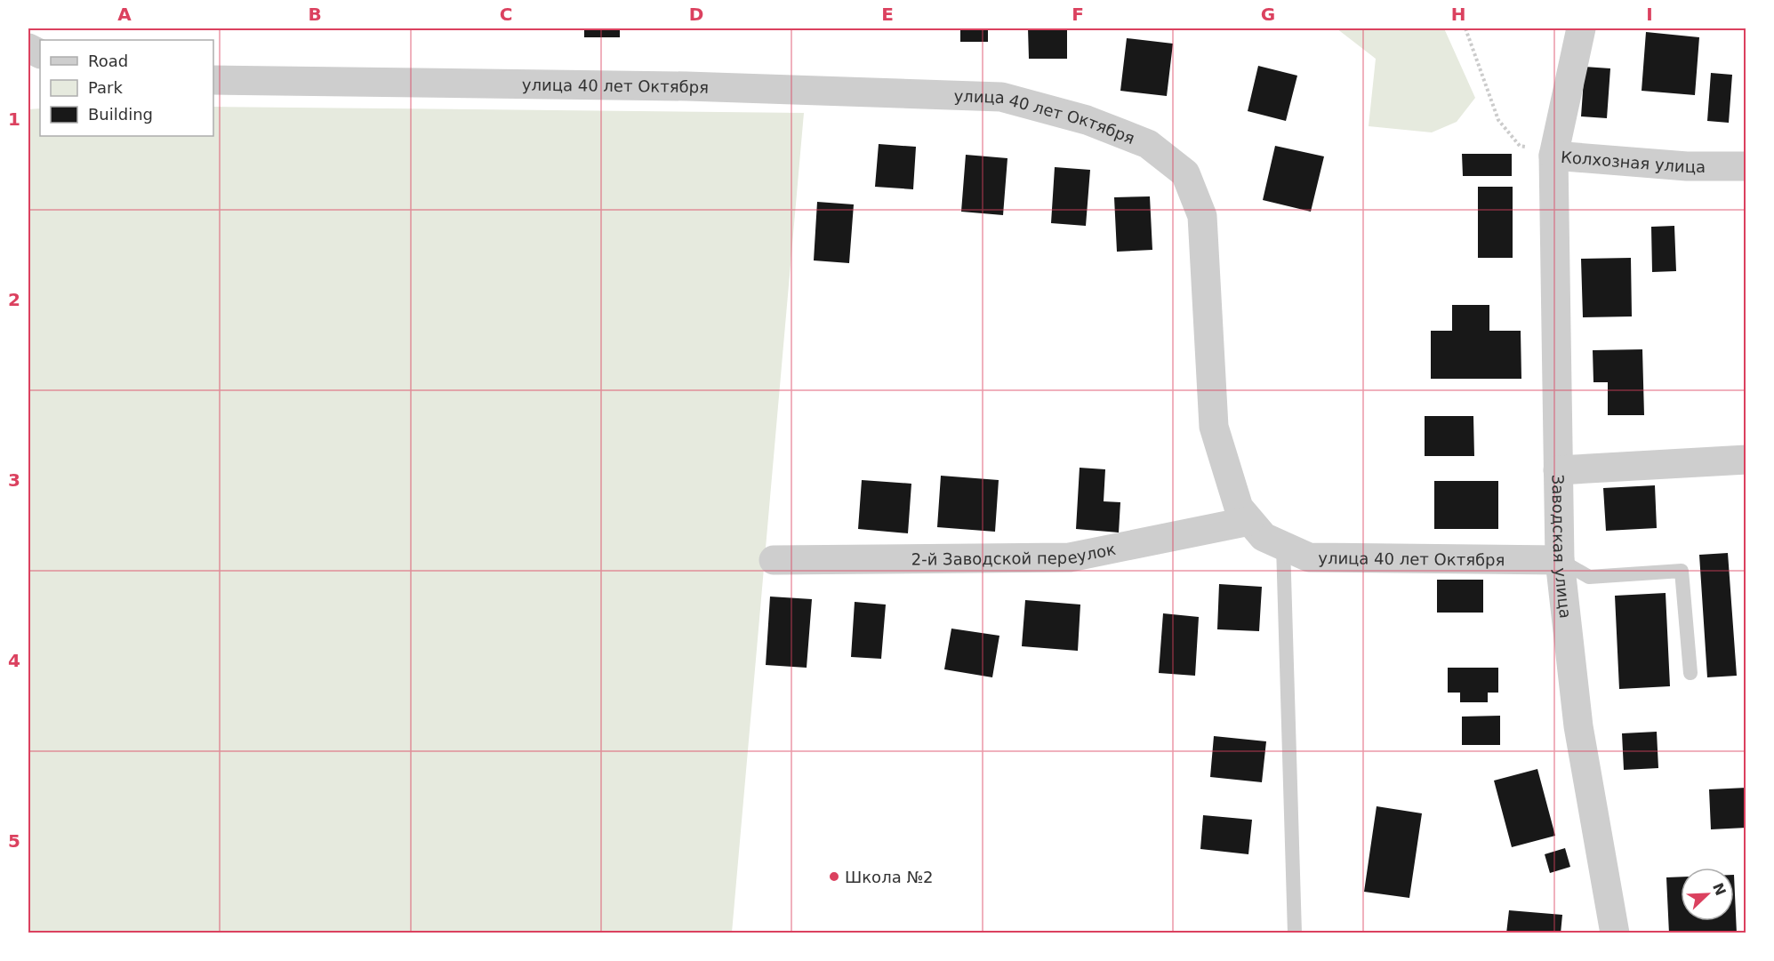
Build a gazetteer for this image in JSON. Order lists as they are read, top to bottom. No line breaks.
{"streets":{"street":["улица 40 лет Октября","Колхозная улица","Заводская улица","2-й Заводской переулок"]},"crossings":[["улица 40 лет Октября","Заводская улица"],["улица 40 лет Октября","2-й Заводской переулок"],["Колхозная улица","Заводская улица"]],"places":["Школа №2"],"legend":["Road","Park","Building"],"north":"top right","grid":{"columns":["A","B","C","D","E","F","G","H","I"],"rows":["1","2","3","4","5"]}}
